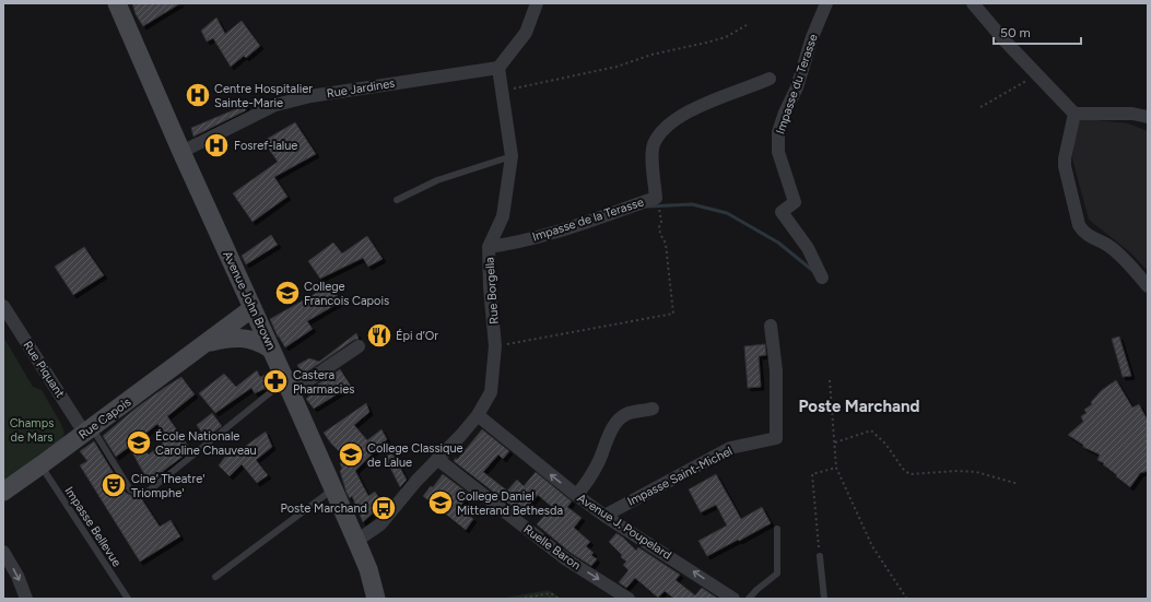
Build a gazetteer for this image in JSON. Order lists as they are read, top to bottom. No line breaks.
{"streets":{"main road":["Avenue John Brown","Rue Capois"],"street":["Impasse du Terasse","Rue Jardines","Impasse de la Terasse","Rue Borgella","Rue Piquant","Impasse Saint-Michel","Avenue J. Poupelard","Ruelle Baron"],"lane":["Impasse Bellevue"]},"crossings":[["Rue Jardines","Rue Borgella"],["Rue Jardines","Avenue John Brown"],["Impasse de la Terasse","Rue Borgella"],["Rue Borgella","Avenue John Brown"],["Rue Borgella","Avenue J. Poupelard"],["Rue Borgella","Ruelle Baron"],["Avenue John Brown","Rue Capois"],["Rue Piquant","Rue Capois"],["Rue Capois","Impasse Bellevue"],["Impasse Saint-Michel","Avenue J. Poupelard"]],"one_way":["Avenue J. Poupelard","Ruelle Baron"],"districts":["Poste Marchand"],"parks":["Champs de Mars"],"places":{"hospital":["Centre Hospitalier Sainte-Marie","Fosref-lalue"],"school or university":["College Francois Capois","École Nationale Caroline Chauveau","College Classique de Lalue","College Daniel Mitterand Bethesda"],"restaurant":["Épi d’Or"],"pharmacy":["Castera Pharmacies"],"theatre":["Cine' Theatre' Triomphe'"],"bus stop":["Poste Marchand"]},"scale_bar":"50 m"}
